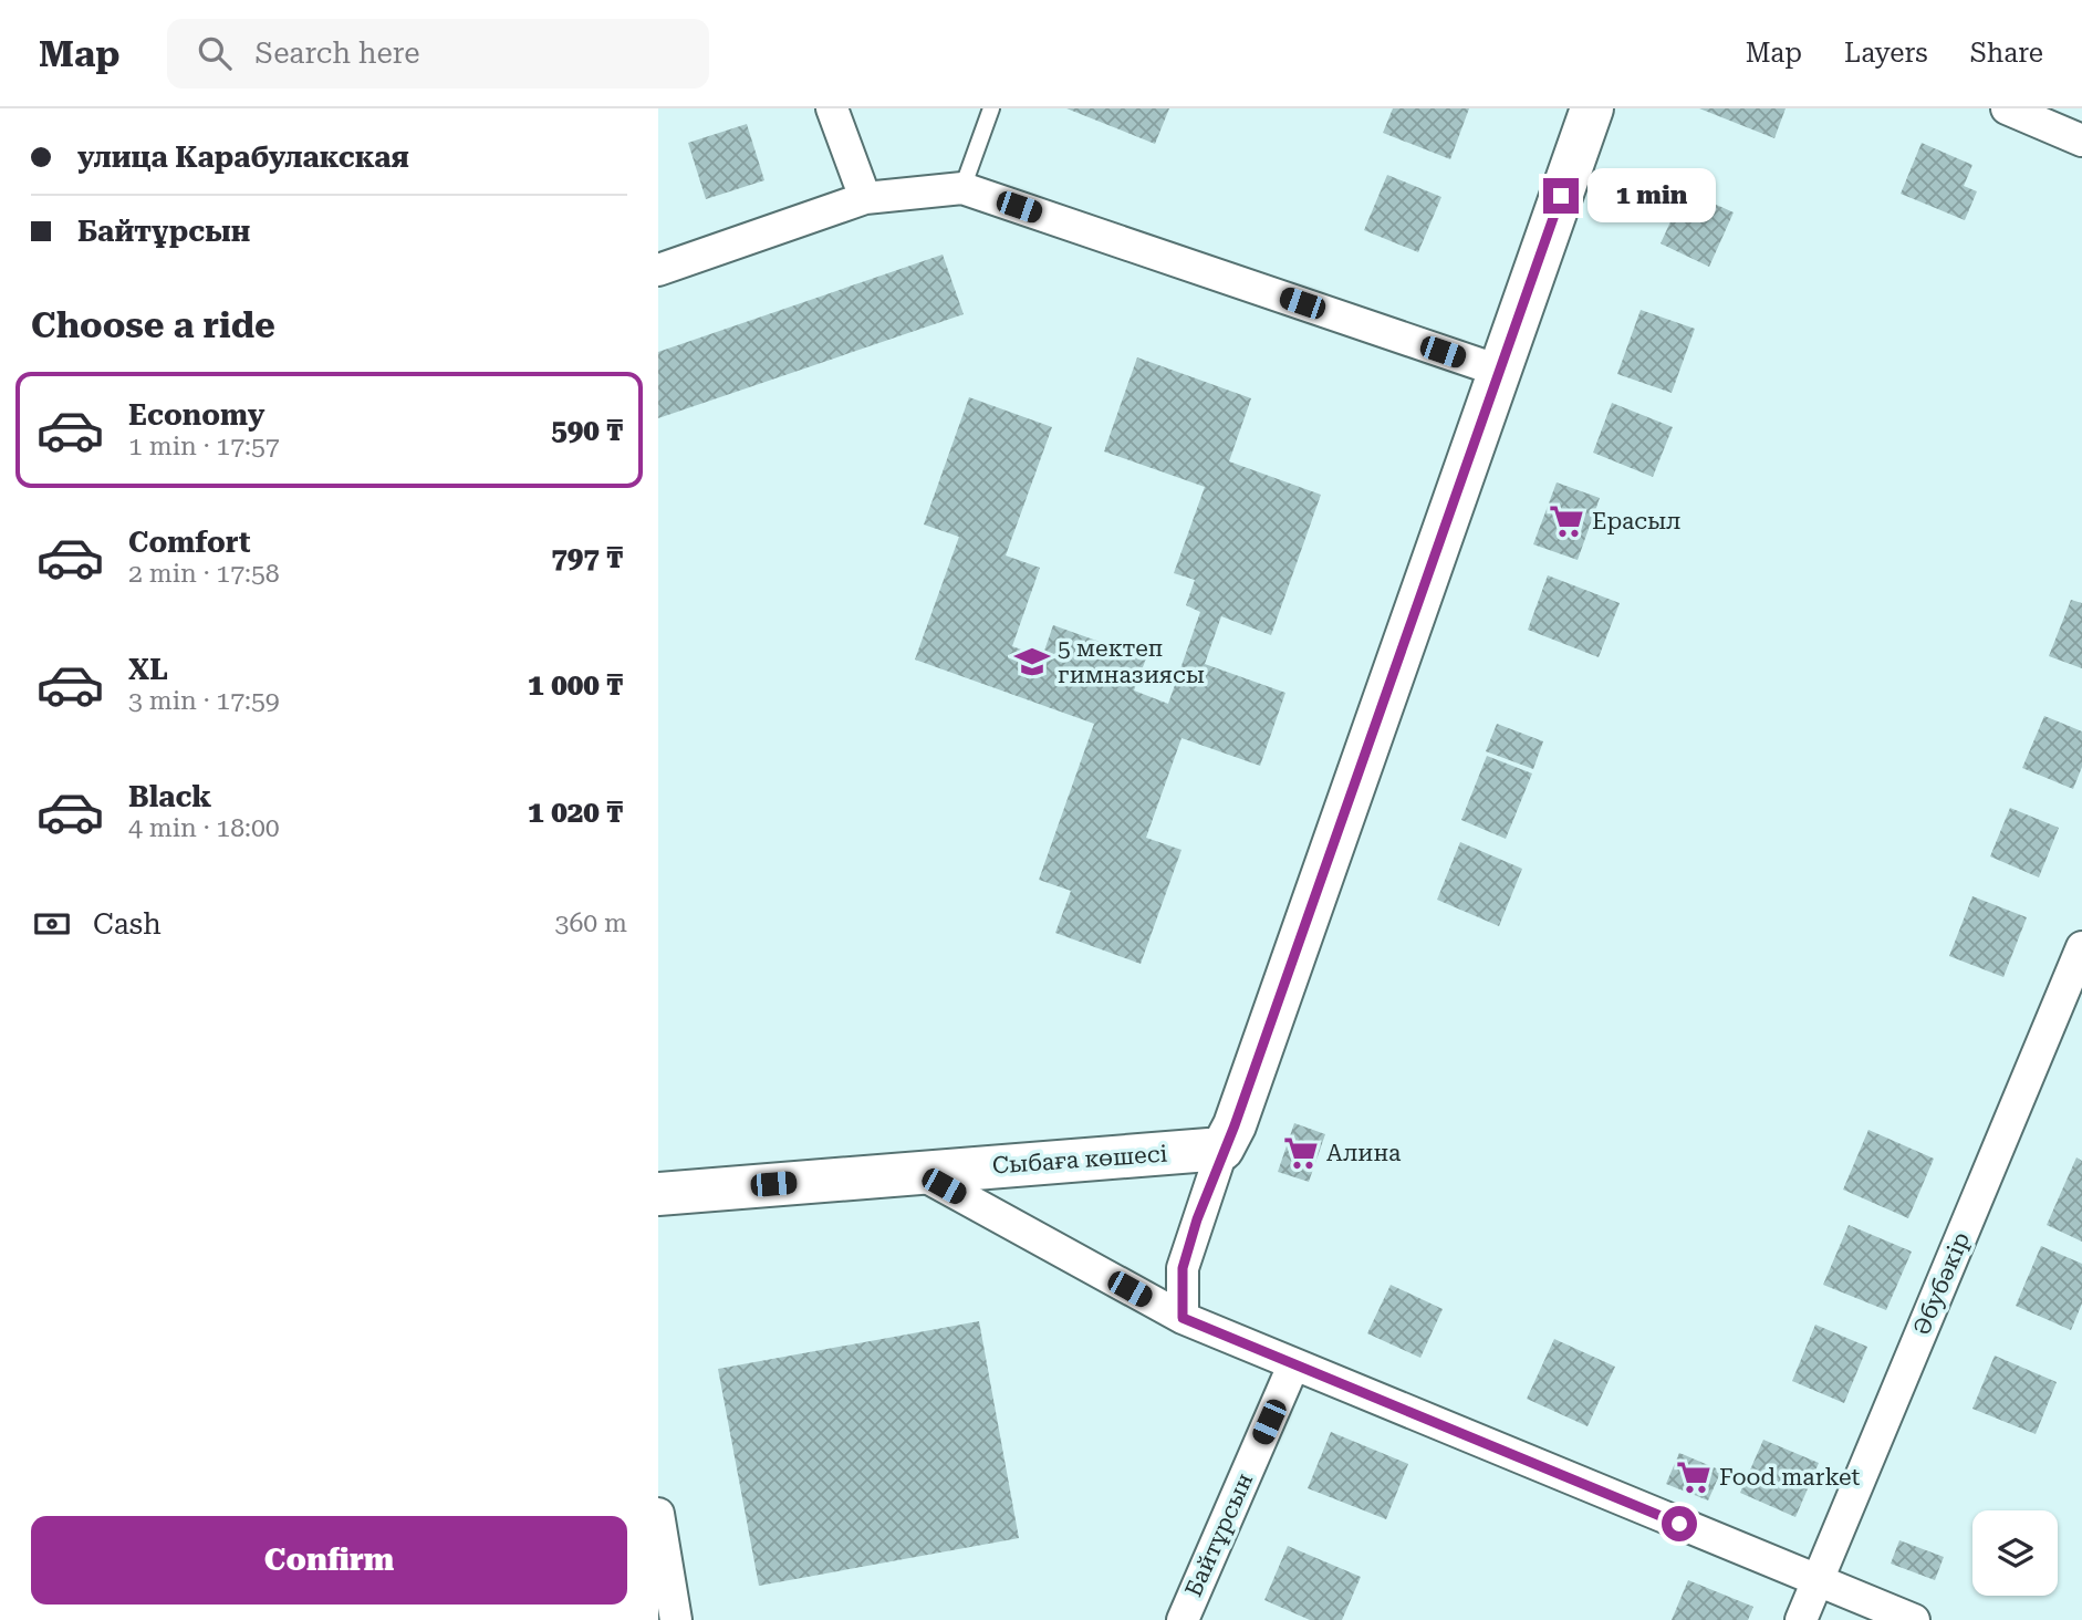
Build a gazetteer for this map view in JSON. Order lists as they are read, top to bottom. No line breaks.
{"streets":{"street":["Сыбаға көшесі","Әбубәкір","Байтұрсын"]},"places":{"supermarket":["Ерасыл","Алина","Food market"],"school or university":["5 мектеп гимназиясы"]},"page":{"header":"Map","search":"Search here","nav":["Map","Layers","Share"],"banner":["улица Карабулакская","Байтұрсын"],"bubble":"1 min","heading":"Choose a ride","list":[{"name":"Economy","note":"1 min · 17:57","value":"590 ₸"},{"name":"Comfort","note":"2 min · 17:58","value":"797 ₸"},{"name":"XL","note":"3 min · 17:59","value":"1 000 ₸"},{"name":"Black","note":"4 min · 18:00","value":"1 020 ₸"}],"pay":["Cash","360 m"],"buttons":"Confirm"}}
